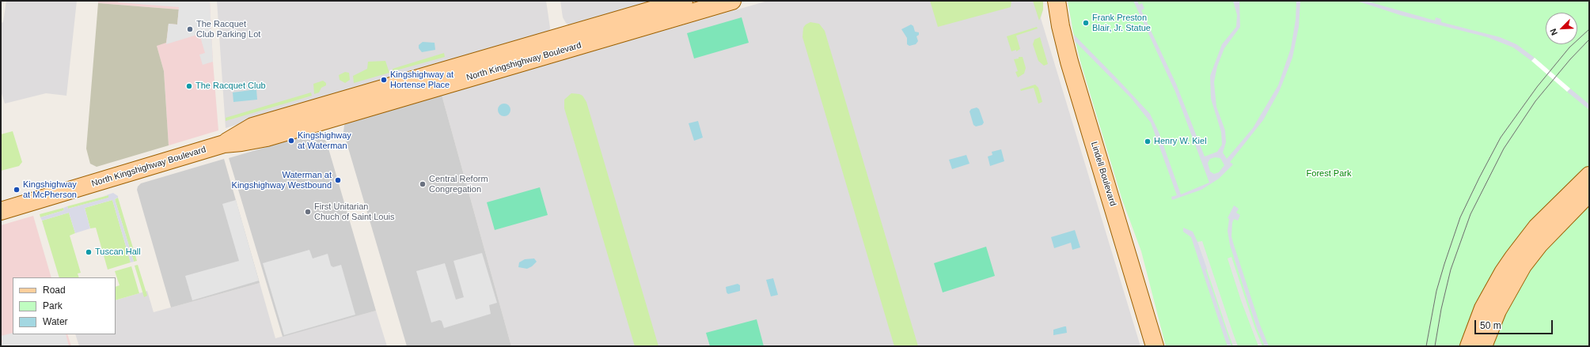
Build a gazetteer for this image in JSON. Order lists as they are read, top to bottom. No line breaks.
{"streets":{"main road":["North Kingshighway Boulevard","Lindell Boulevard"]},"parks":["Forest Park"],"places":["Frank Preston Blair, Jr. Statue","The Racquet Club Parking Lot","Kingshighway at Hortense Place","The Racquet Club","Kingshighway at Waterman","Henry W. Kiel","Waterman at Kingshighway Westbound","Central Reform Congregation","Kingshighway at McPherson","First Unitarian Chuch of Saint Louis","Tuscan Hall"],"legend":["Road","Park","Water"],"scale_bar":"50 m","north":"bottom left"}
